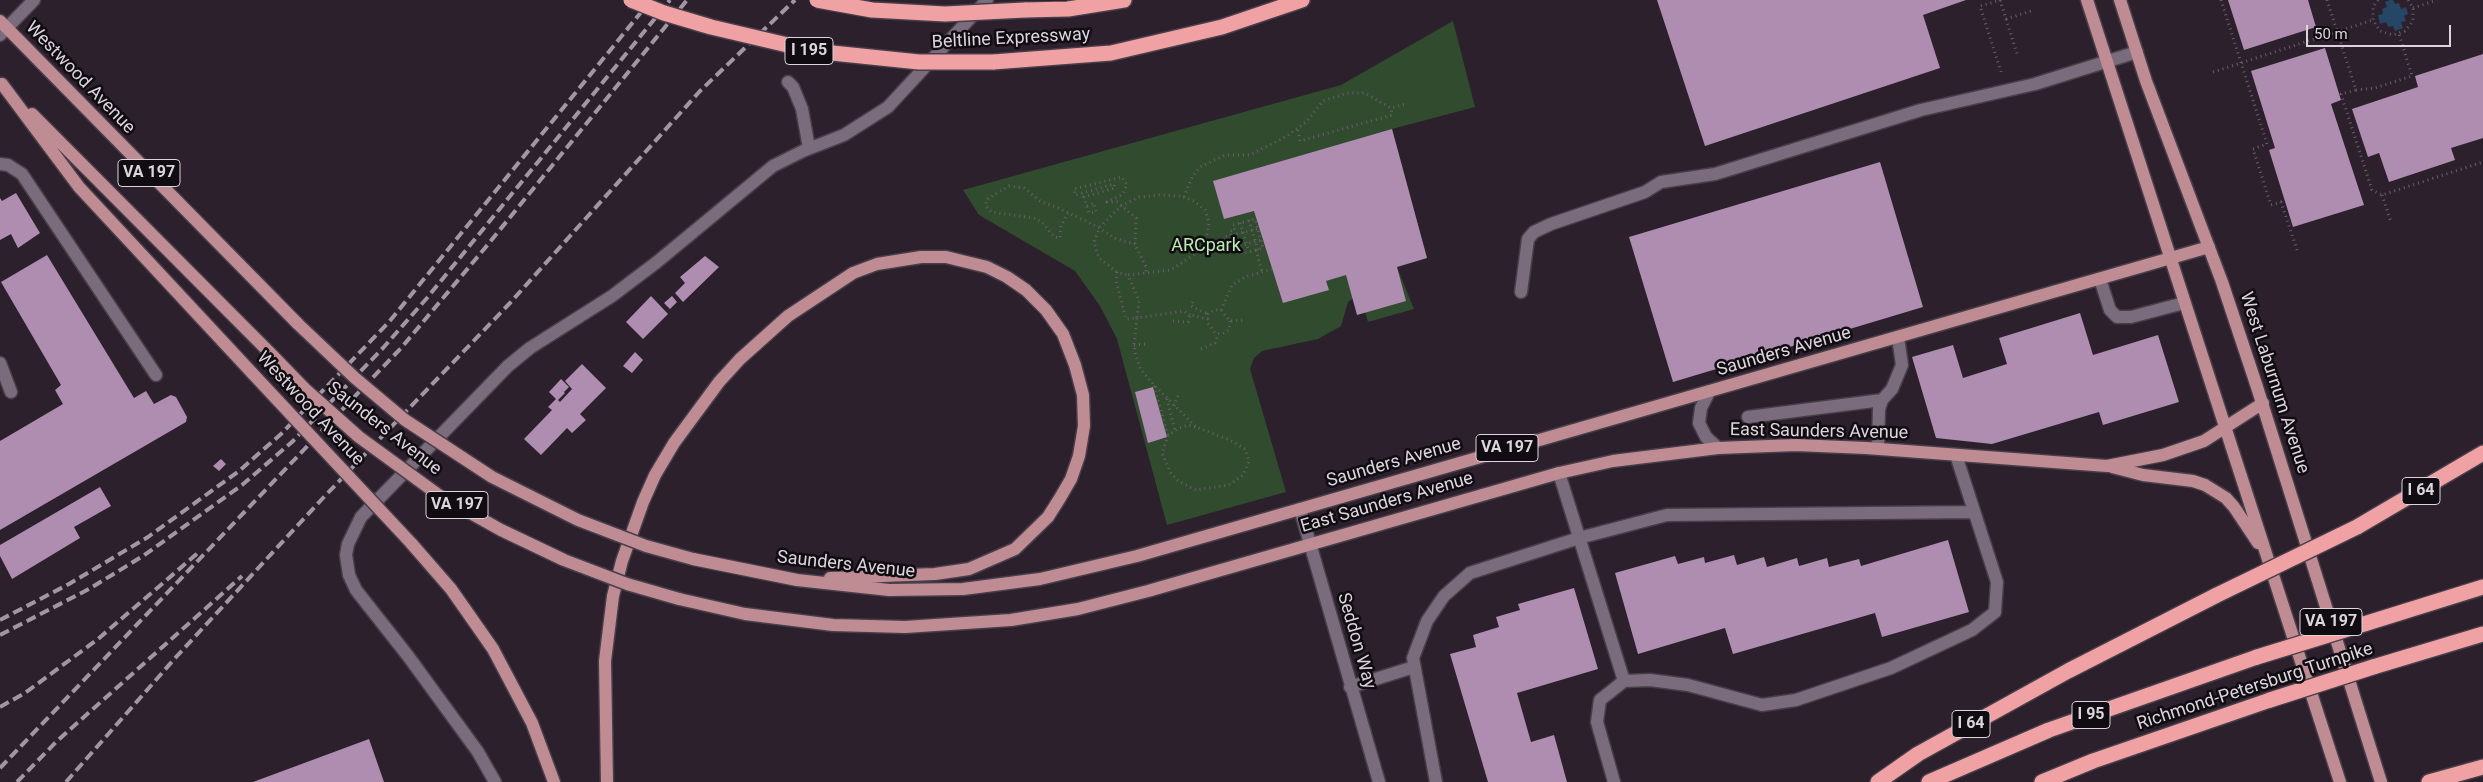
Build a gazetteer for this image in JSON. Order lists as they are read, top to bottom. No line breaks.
{"streets":{"highway":["Beltline Expressway","I 195","I 64","Richmond-Petersburg Turnpike","I 95"],"main road":["Westwood Avenue","VA 197","Saunders Avenue","West Laburnum Avenue","East Saunders Avenue"],"street":["Seddon Way"]},"crossings":[["Westwood Avenue","Saunders Avenue"],["VA 197","East Saunders Avenue"],["Saunders Avenue","West Laburnum Avenue"],["Saunders Avenue","East Saunders Avenue"],["Saunders Avenue","Seddon Way"],["West Laburnum Avenue","East Saunders Avenue"],["East Saunders Avenue","Seddon Way"]],"parks":["ARCpark"],"scale_bar":"50 m"}
